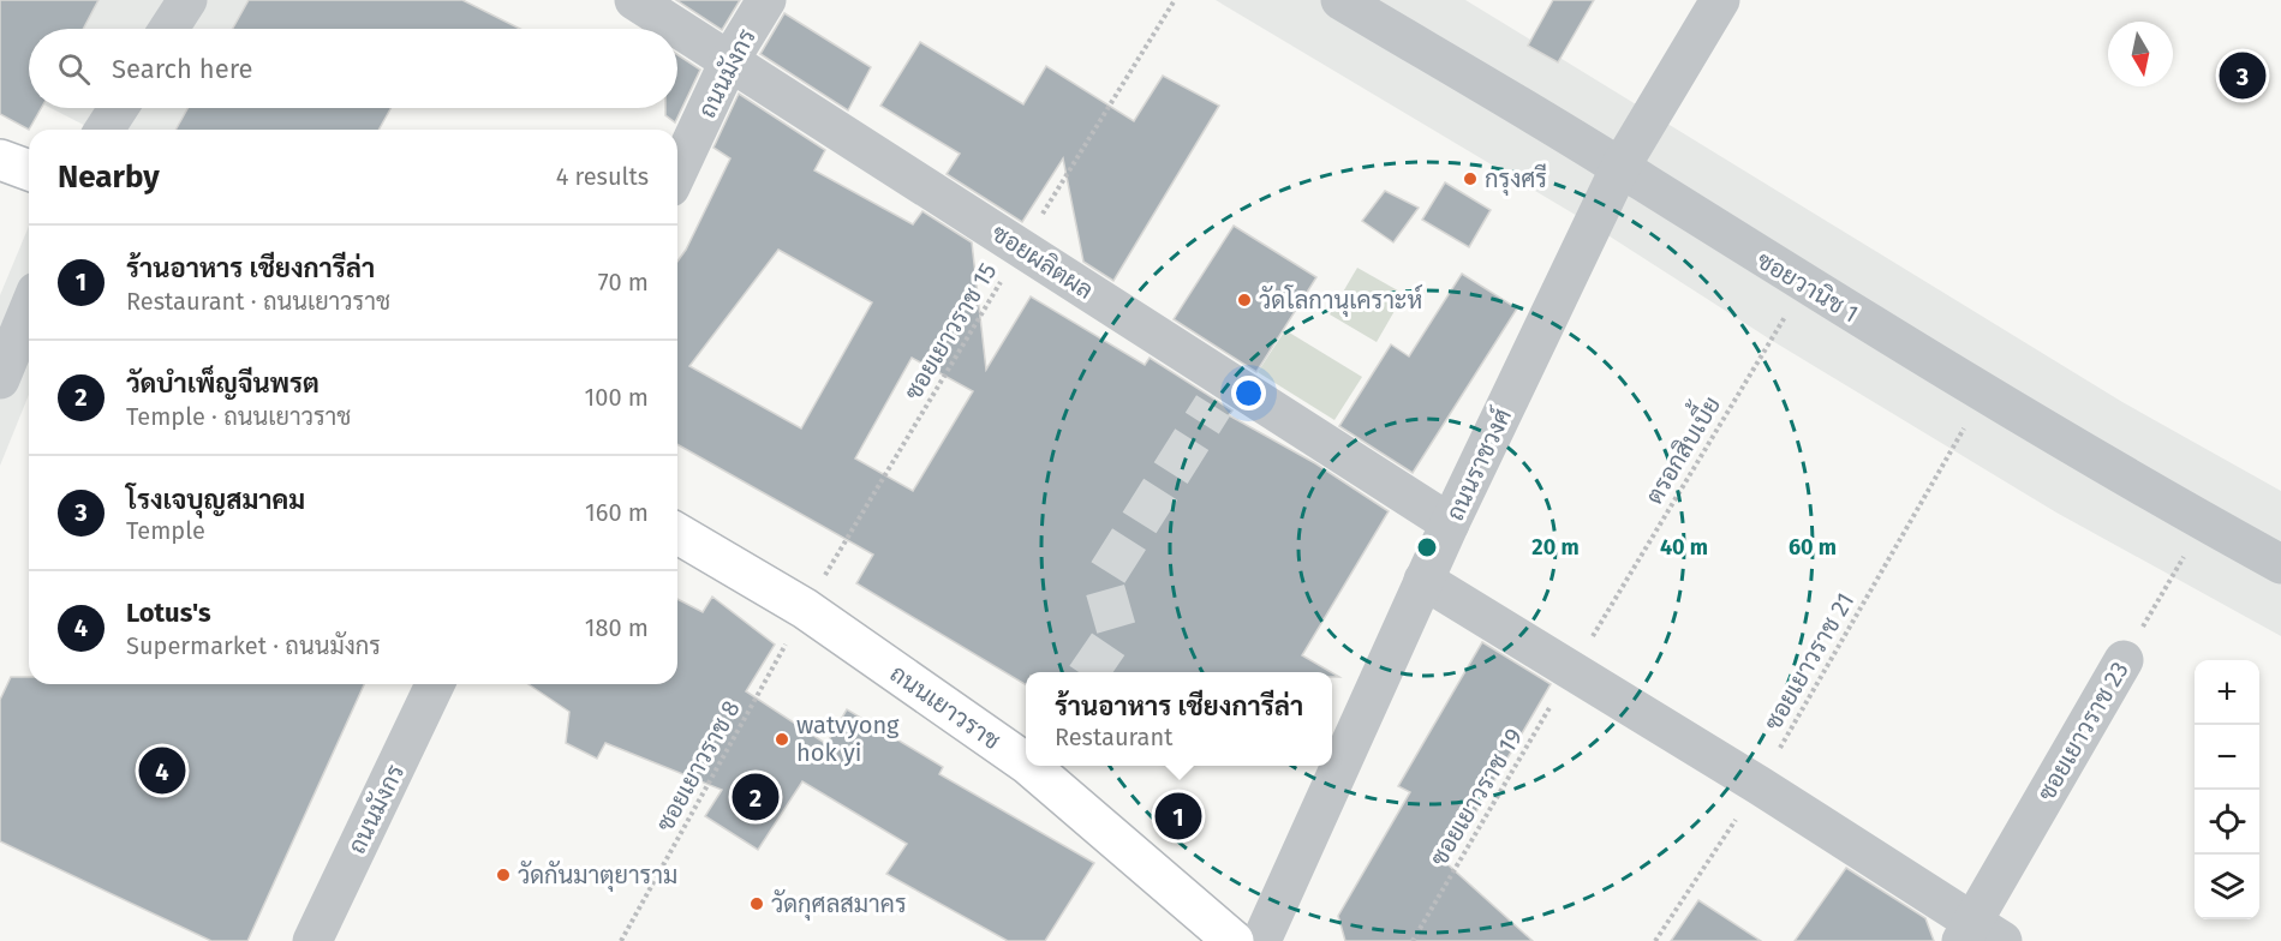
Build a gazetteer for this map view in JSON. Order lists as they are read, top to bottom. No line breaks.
{"streets":{"main road":["ถนนเยาวราช"],"street":["ถนนมังกร","ซอยผลิตผล","ซอยวานิช 1","ถนนราชวงศ์","ซอยเยาวราช 23"],"path":["ซอยเยาวราช 15","ตรอกสิบเบี้ย","ซอยเยาวราช 21","ซอยเยาวราช 8","ซอยเยาวราช 19"]},"crossings":[["ถนนมังกร","ซอยผลิตผล"],["ซอยผลิตผล","ซอยเยาวราช 15"],["ซอยผลิตผล","ถนนราชวงศ์"],["ซอยวานิช 1","ตรอกสิบเบี้ย"],["ซอยวานิช 1","ถนนราชวงศ์"],["ซอยวานิช 1","ซอยเยาวราช 21"],["ซอยวานิช 1","ซอยเยาวราช 23"],["ซอยเยาวราช 15","ถนนเยาวราช"],["ซอยเยาวราช 15","ซอยเยาวราช 8"],["ตรอกสิบเบี้ย","ซอยเยาวราช 19"],["ถนนเยาวราช","ซอยเยาวราช 8"]],"places":["กรุงศรี","วัดโลกานุเคราะห์","watvyong hok yi","วัดกันมาตุยาราม","วัดกุศลสมาคร"],"north":"bottom","page":{"search":"Search here","pins":["3","4","2","1"],"heading":["Nearby","4 results"],"list":[{"mark":"1","name":"ร้านอาหาร เชียงการีล่า","note":"Restaurant · ถนนเยาวราช","value":"70 m"},{"mark":"2","name":"วัดบำเพ็ญจีนพรต","note":"Temple · ถนนเยาวราช","value":"100 m"},{"mark":"3","name":"โรงเจบุญสมาคม","note":"Temple","value":"160 m"},{"mark":"4","name":"Lotus's","note":"Supermarket · ถนนมังกร","value":"180 m"}],"map_buttons":["+","−"],"popup":["ร้านอาหาร เชียงการีล่า","Restaurant"]},"rings":["20 m","40 m","60 m"]}
